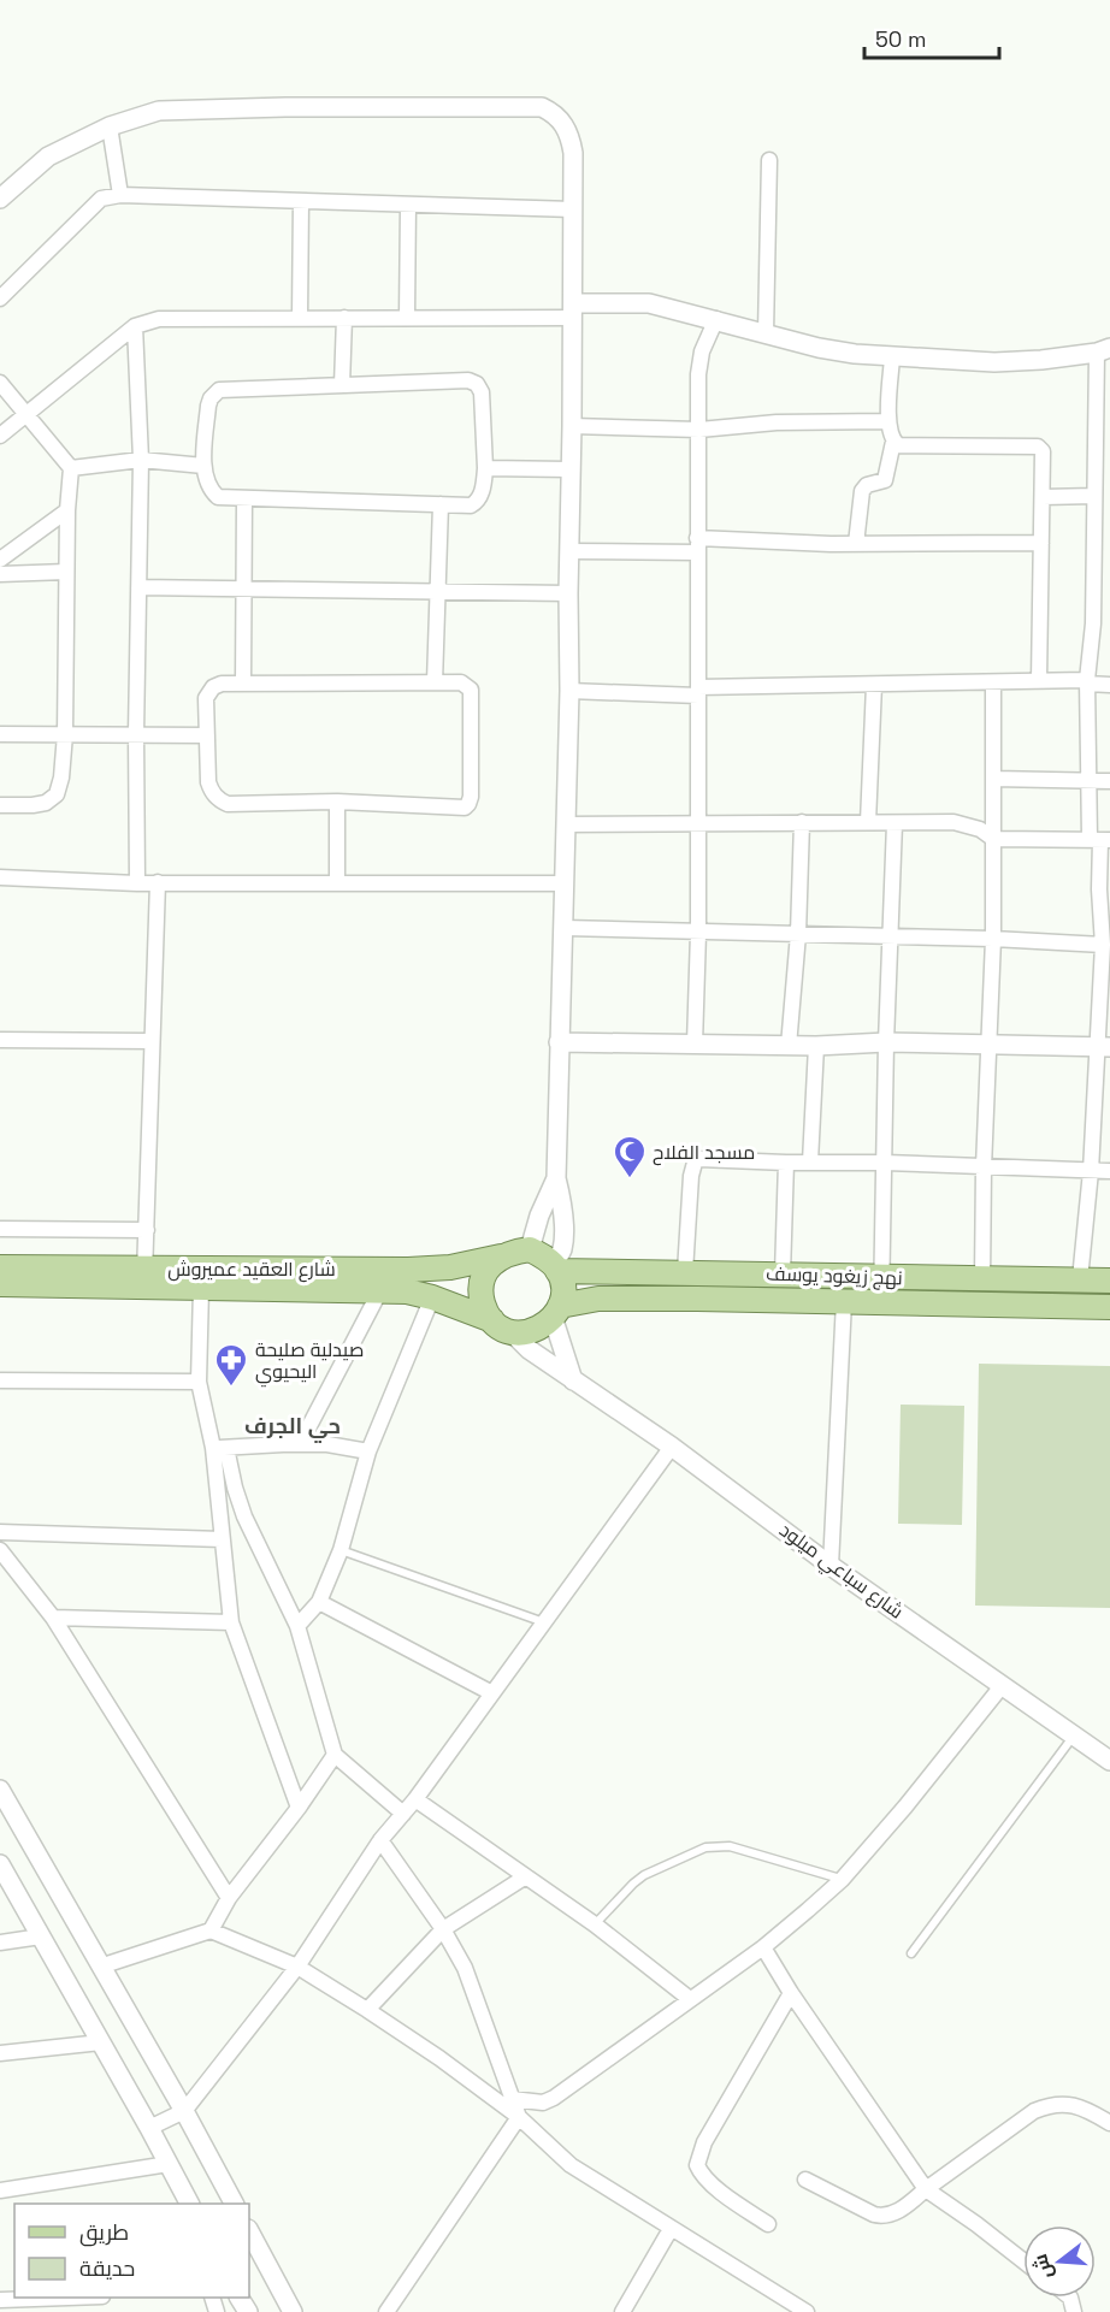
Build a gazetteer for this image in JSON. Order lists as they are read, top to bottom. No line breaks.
{"streets":{"main road":["شارع العقيد عميروش","نهج زيغود يوسف"],"street":["شارع سباعي ميلود"]},"crossings":[["شارع العقيد عميروش","نهج زيغود يوسف"],["شارع العقيد عميروش","شارع سباعي ميلود"],["نهج زيغود يوسف","شارع سباعي ميلود"]],"districts":["حي الجرف"],"places":{"mosque":["مسجد الفلاح"],"pharmacy":["صيدلية صليحة اليحيوي"]},"legend":["طريق","حديقة"],"scale_bar":"50 m","north":"left"}
